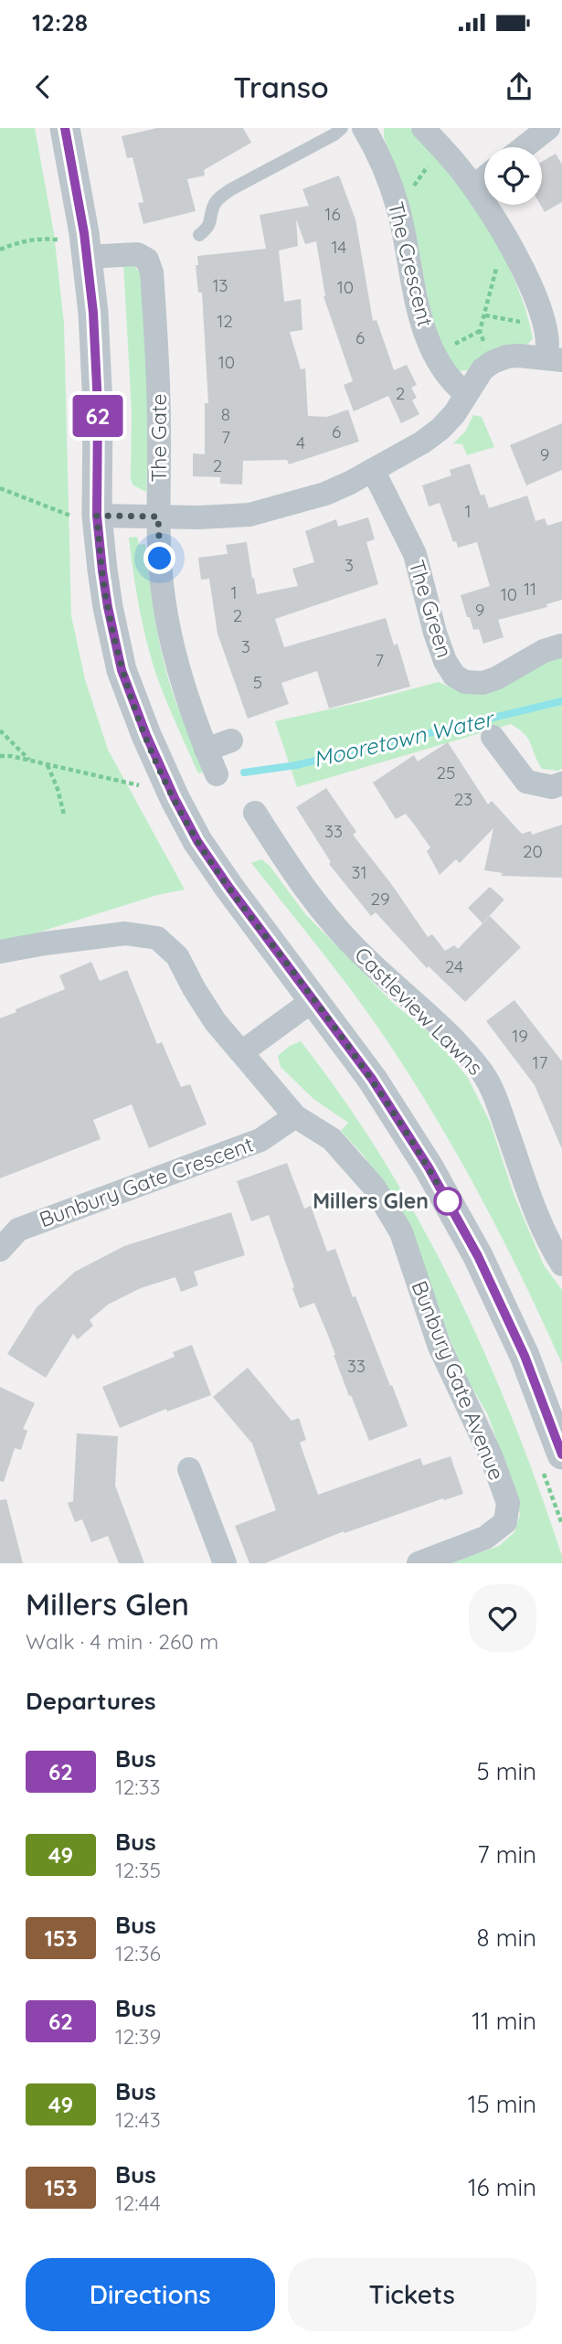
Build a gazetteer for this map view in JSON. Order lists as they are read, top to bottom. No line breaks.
{"streets":{"street":["The Crescent","The Gate","The Green","Castleview Lawns","Bunbury Gate Crescent","Bunbury Gate Avenue"]},"crossings":[["Bunbury Gate Crescent","Bunbury Gate Avenue"]],"water":["Mooretown Water"],"places":["Millers Glen"],"lines":["bus line 62"],"house_numbers":["16","14","13","10","12","6","10","2","8","6","7","4","9","2","1","3","11","1","10","9","2","3","7","5","25","23","33","20","31","29","24","19","17","33"],"page":{"status":"12:28","header":"Transo","on_map":"62","heading":[["Millers Glen","Walk · 4 min · 260 m"],"Departures"],"list":[{"mark":"62","name":"Bus","note":"12:33","value":"5 min"},{"mark":"49","name":"Bus","note":"12:35","value":"7 min"},{"mark":"153","name":"Bus","note":"12:36","value":"8 min"},{"mark":"62","name":"Bus","note":"12:39","value":"11 min"},{"mark":"49","name":"Bus","note":"12:43","value":"15 min"},{"mark":"153","name":"Bus","note":"12:44","value":"16 min"}],"buttons":["Directions","Tickets"]}}
